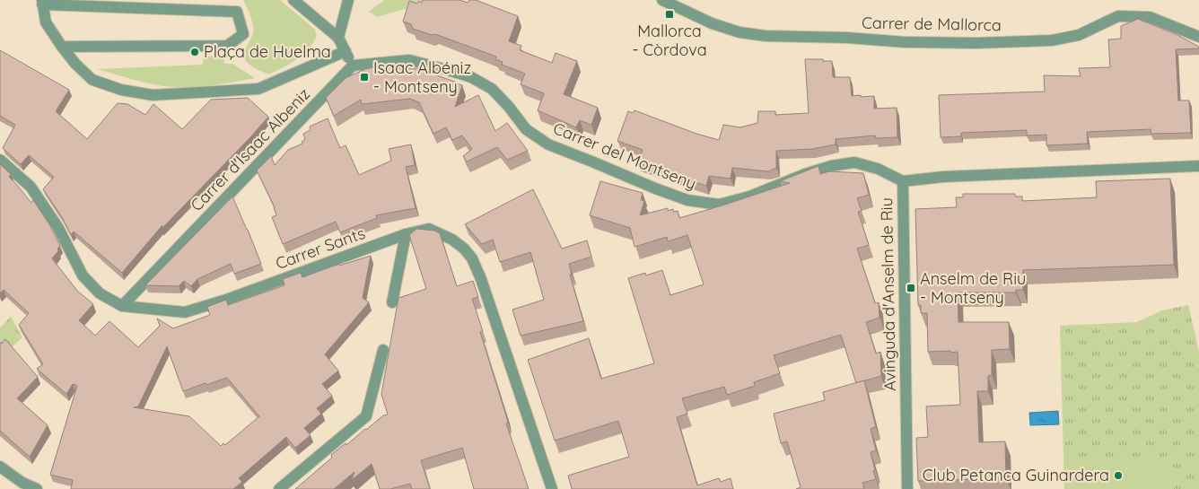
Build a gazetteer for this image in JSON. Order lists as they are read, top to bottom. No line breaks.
{"streets":{"street":["Carrer de Mallorca","Carrer d'Isaac Albeniz","Carrer del Montseny","Carrer Sants","Avinguda d'Anselm de Riu"]},"crossings":[["Carrer d'Isaac Albeniz","Carrer del Montseny"],["Carrer d'Isaac Albeniz","Carrer Sants"],["Carrer del Montseny","Avinguda d'Anselm de Riu"]],"places":{"transit":["Mallorca - Còrdova","Isaac Albéniz - Montseny","Anselm de Riu - Montseny"],"other":["Plaça de Huelma","Club Petanca Guinardera"]}}
